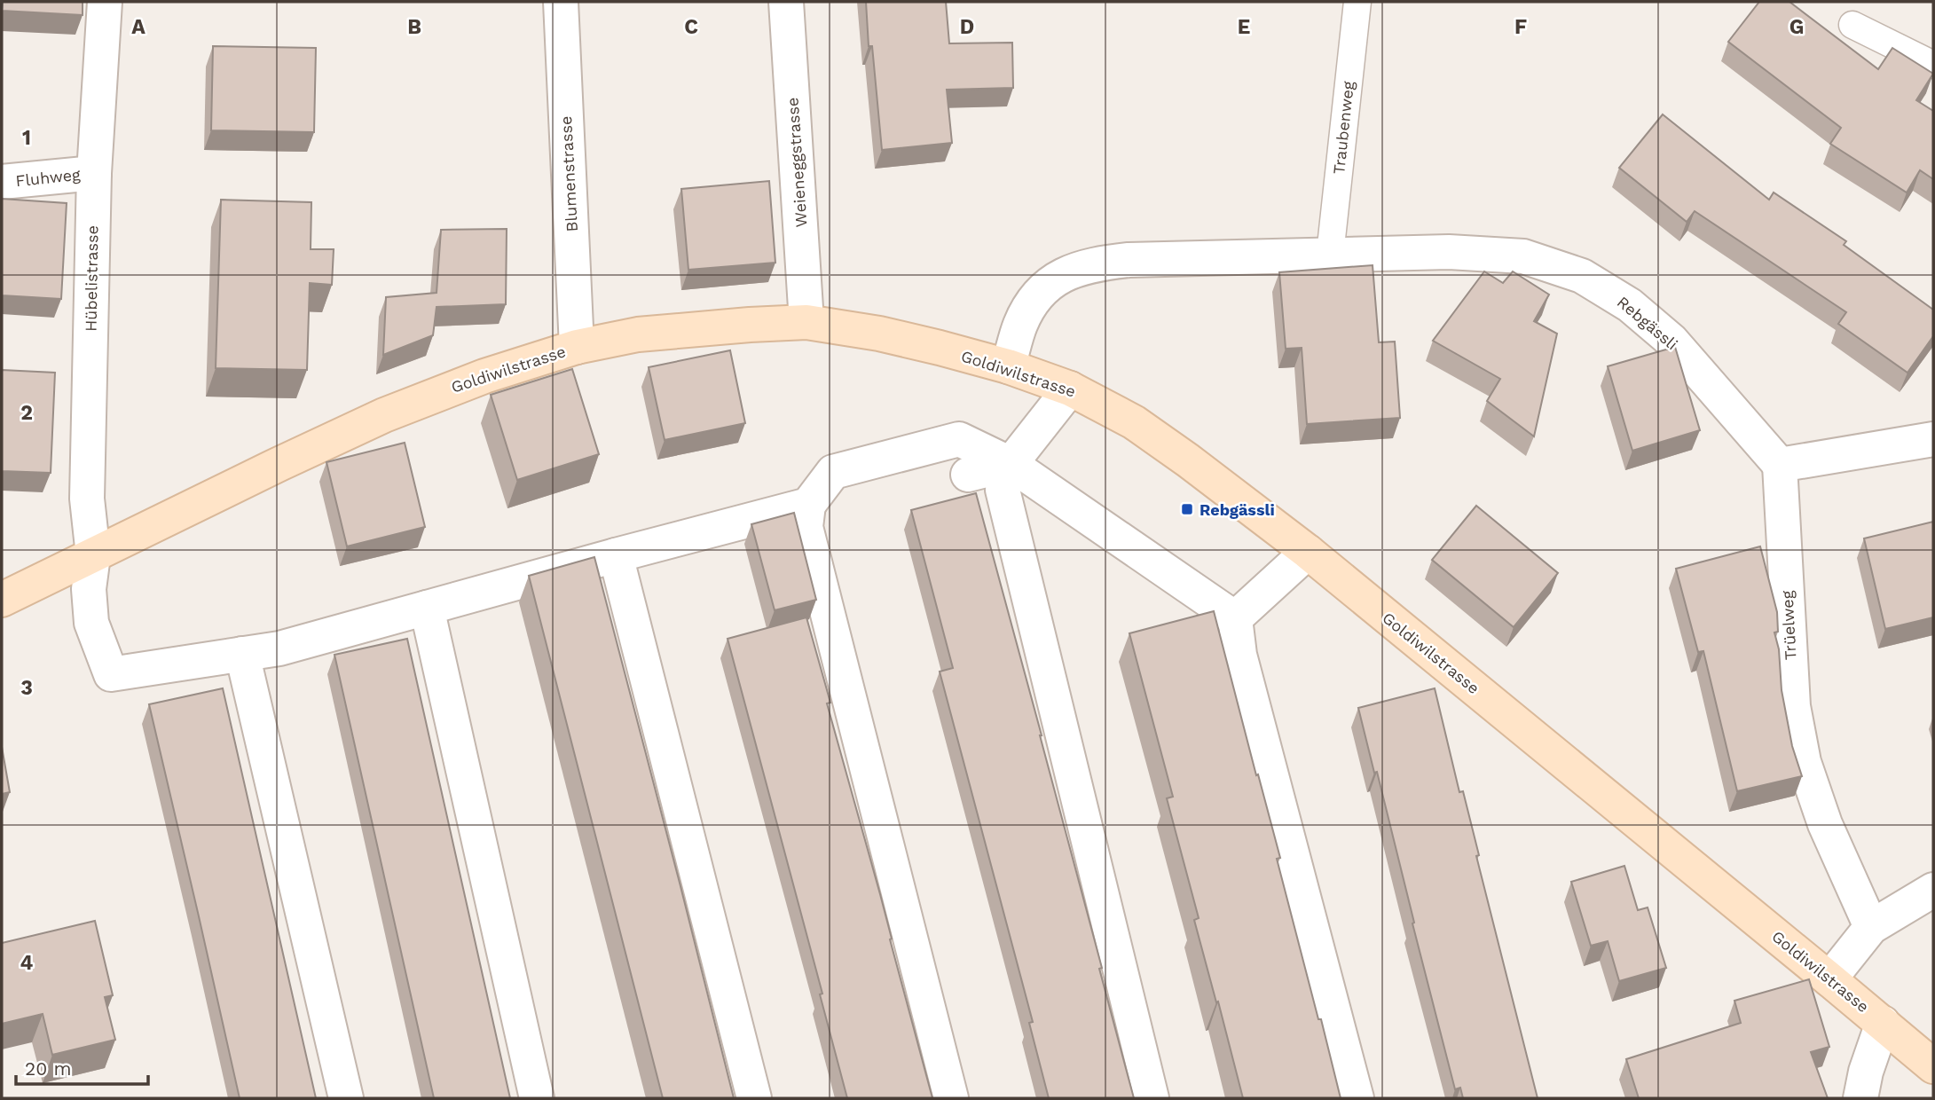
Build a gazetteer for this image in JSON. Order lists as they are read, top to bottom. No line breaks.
{"streets":{"street":["Weieneggstrasse","Blumenstrasse","Fluhweg","Hübelistrasse","Rebgässli","Goldiwilstrasse","Trüelweg"],"lane":["Traubenweg"]},"crossings":[["Traubenweg","Rebgässli"],["Weieneggstrasse","Goldiwilstrasse"],["Blumenstrasse","Goldiwilstrasse"],["Fluhweg","Hübelistrasse"],["Hübelistrasse","Goldiwilstrasse"],["Rebgässli","Goldiwilstrasse"],["Rebgässli","Trüelweg"]],"places":{"transit":["Rebgässli"]},"scale_bar":"20 m","grid":{"columns":["A","B","C","D","E","F","G"],"rows":["1","2","3","4"]}}
